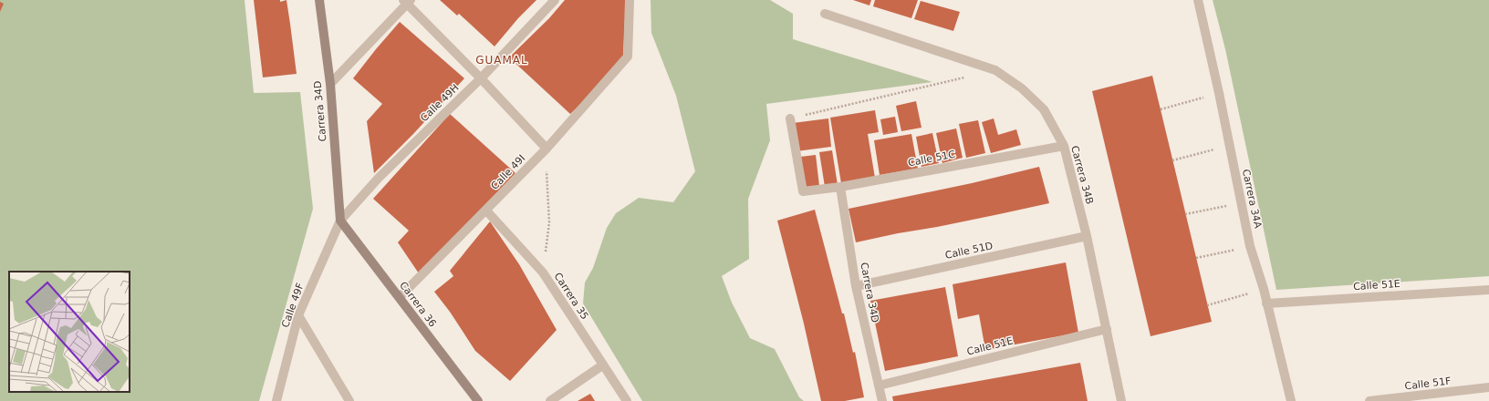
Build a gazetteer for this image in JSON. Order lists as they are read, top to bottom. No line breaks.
{"streets":{"street":["Calle 49H","Carrera 34D","Calle 51C","Calle 49I","Carrera 34B","Carrera 34A","Calle 51D","Calle 51E","Carrera 35","Carrera 36","Calle 49F","Calle 51F"]},"crossings":[["Calle 49H","Carrera 34D"],["Calle 49H","Carrera 36"],["Calle 49H","Calle 49F"],["Carrera 34D","Calle 51C"],["Carrera 34D","Calle 51D"],["Carrera 34D","Calle 51E"],["Carrera 34D","Carrera 36"],["Carrera 34D","Calle 49F"],["Calle 51C","Carrera 34B"],["Calle 49I","Carrera 35"],["Calle 49I","Carrera 36"],["Carrera 34B","Calle 51D"],["Carrera 34B","Calle 51E"],["Carrera 34A","Calle 51E"],["Carrera 36","Calle 49F"]],"districts":["GUAMAL"]}
